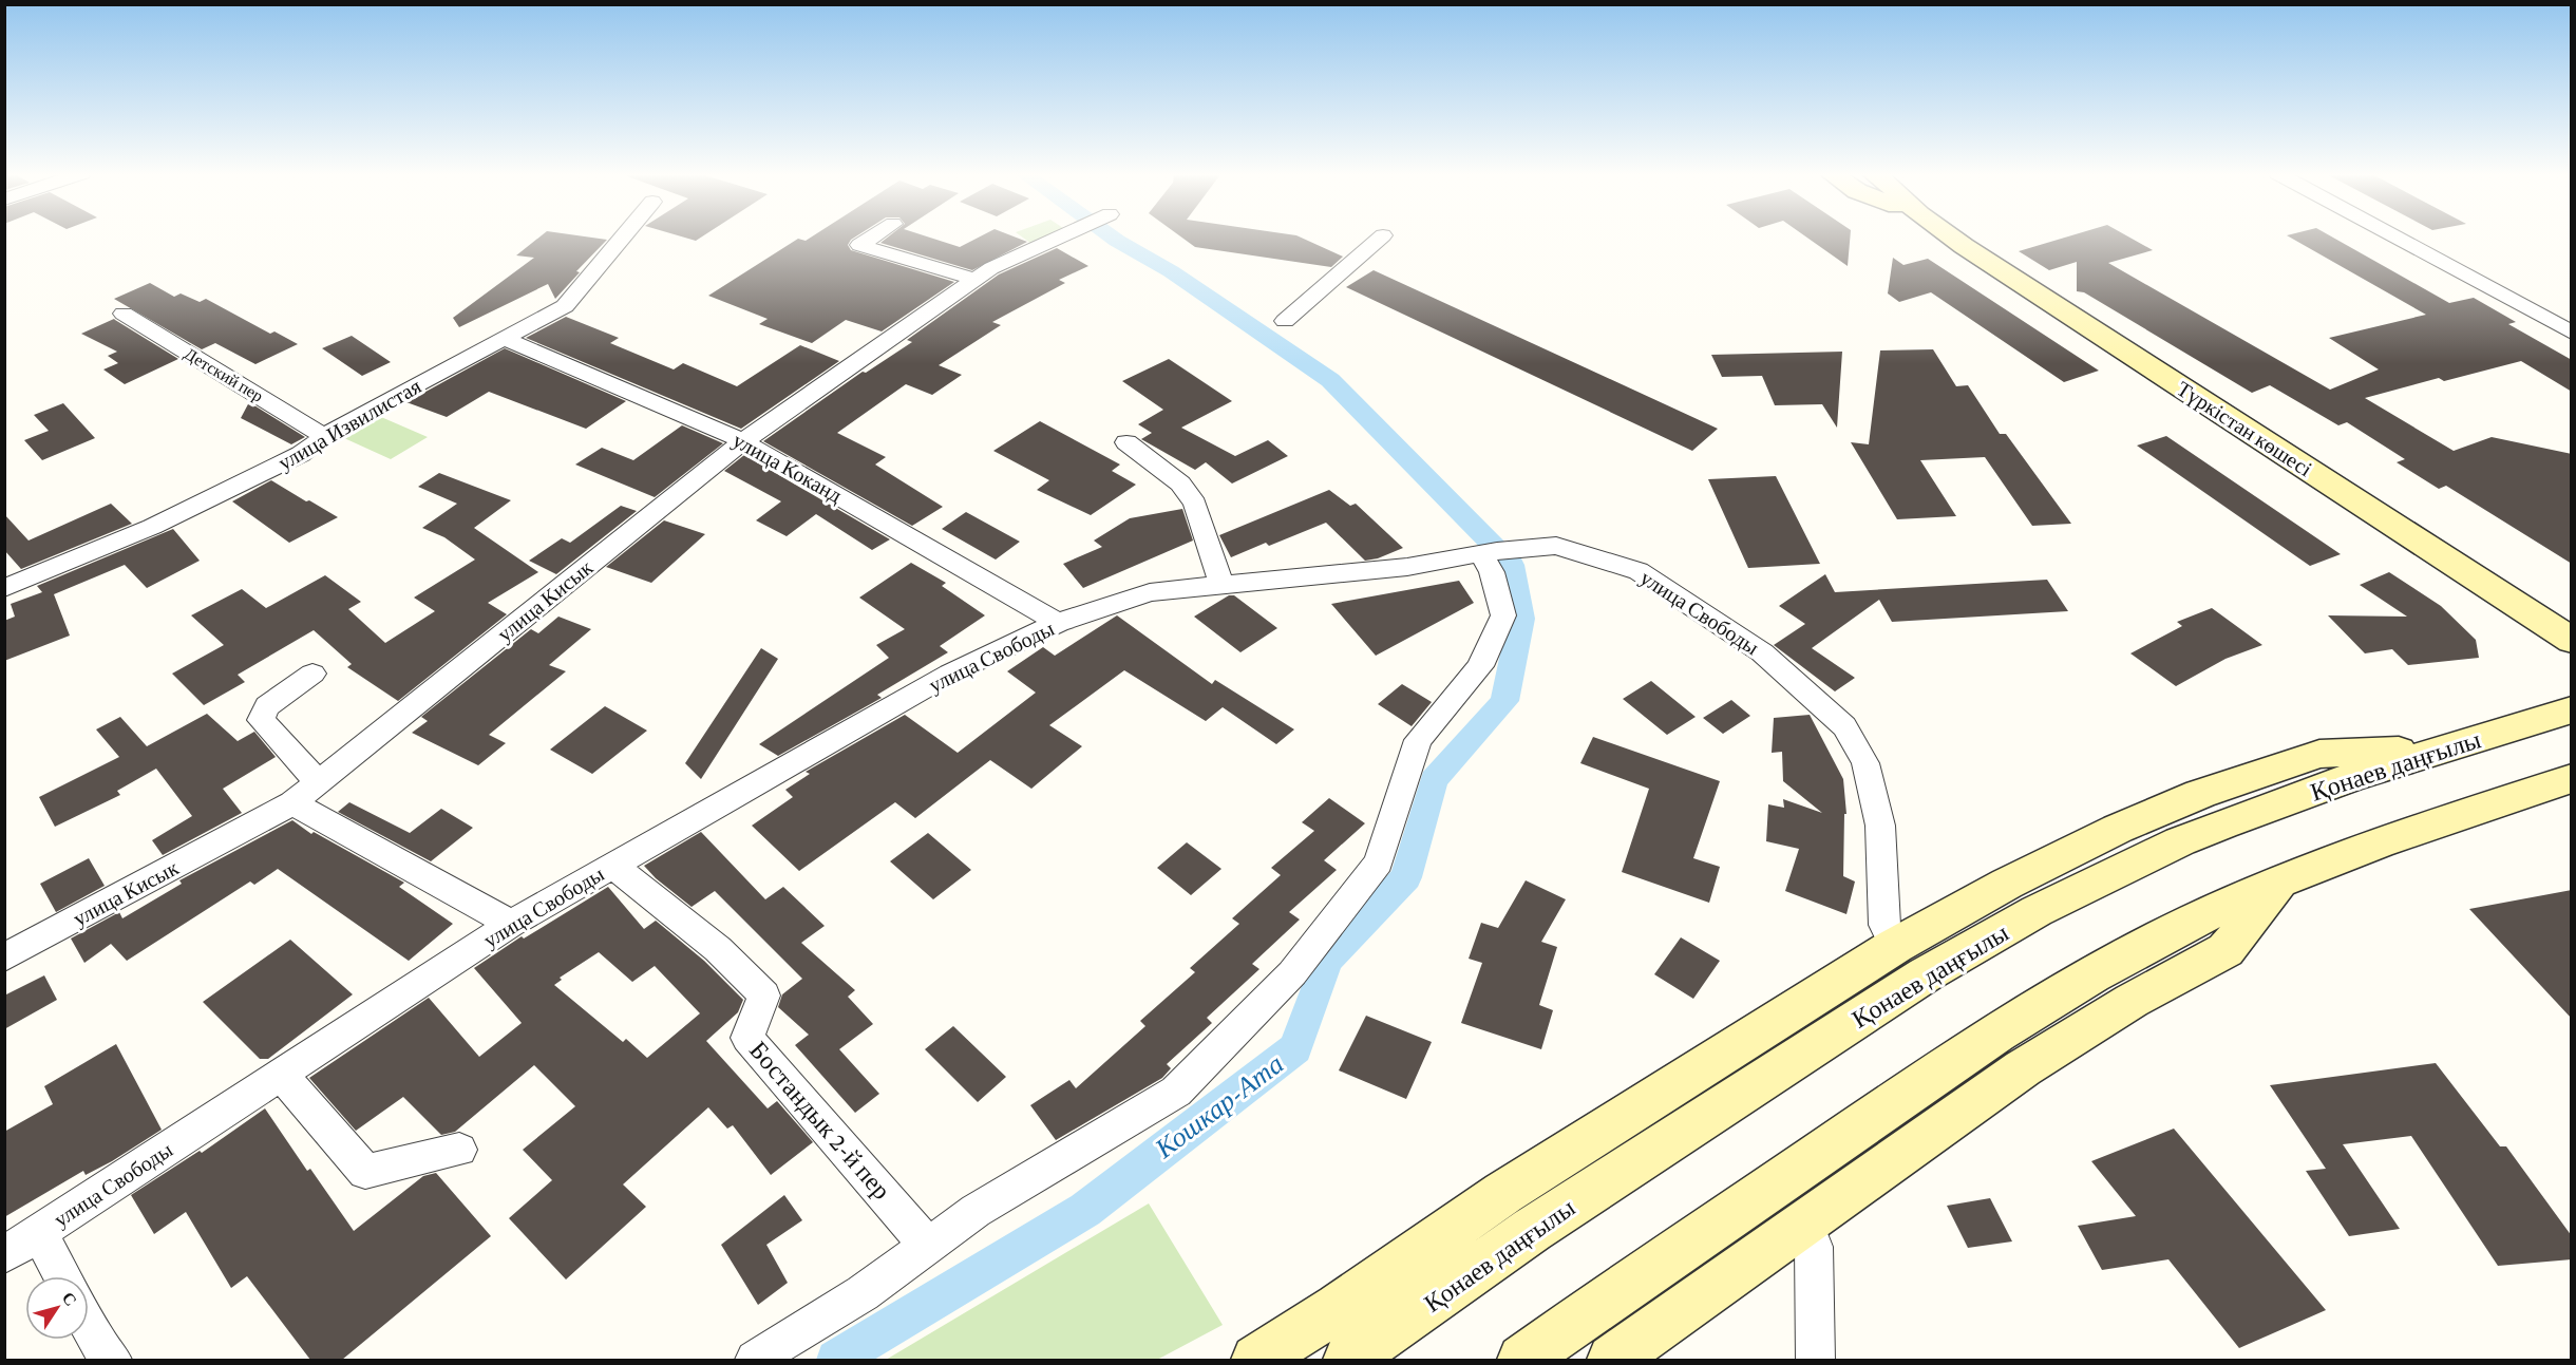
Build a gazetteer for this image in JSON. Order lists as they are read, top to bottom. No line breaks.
{"streets":{"main road":["Түркістан көшесі","Қонаев даңғылы"],"street":["Детский пер","улица Извилистая","улица Коканд","улица Кисык","улица Свободы","Бостандык 2-й пер"]},"crossings":[["Детский пер","улица Извилистая"],["улица Извилистая","улица Коканд"],["улица Коканд","улица Кисык"],["улица Коканд","улица Свободы"],["улица Свободы","Бостандык 2-й пер"]],"water":["Кошкар-Ата"],"north":"top right"}
